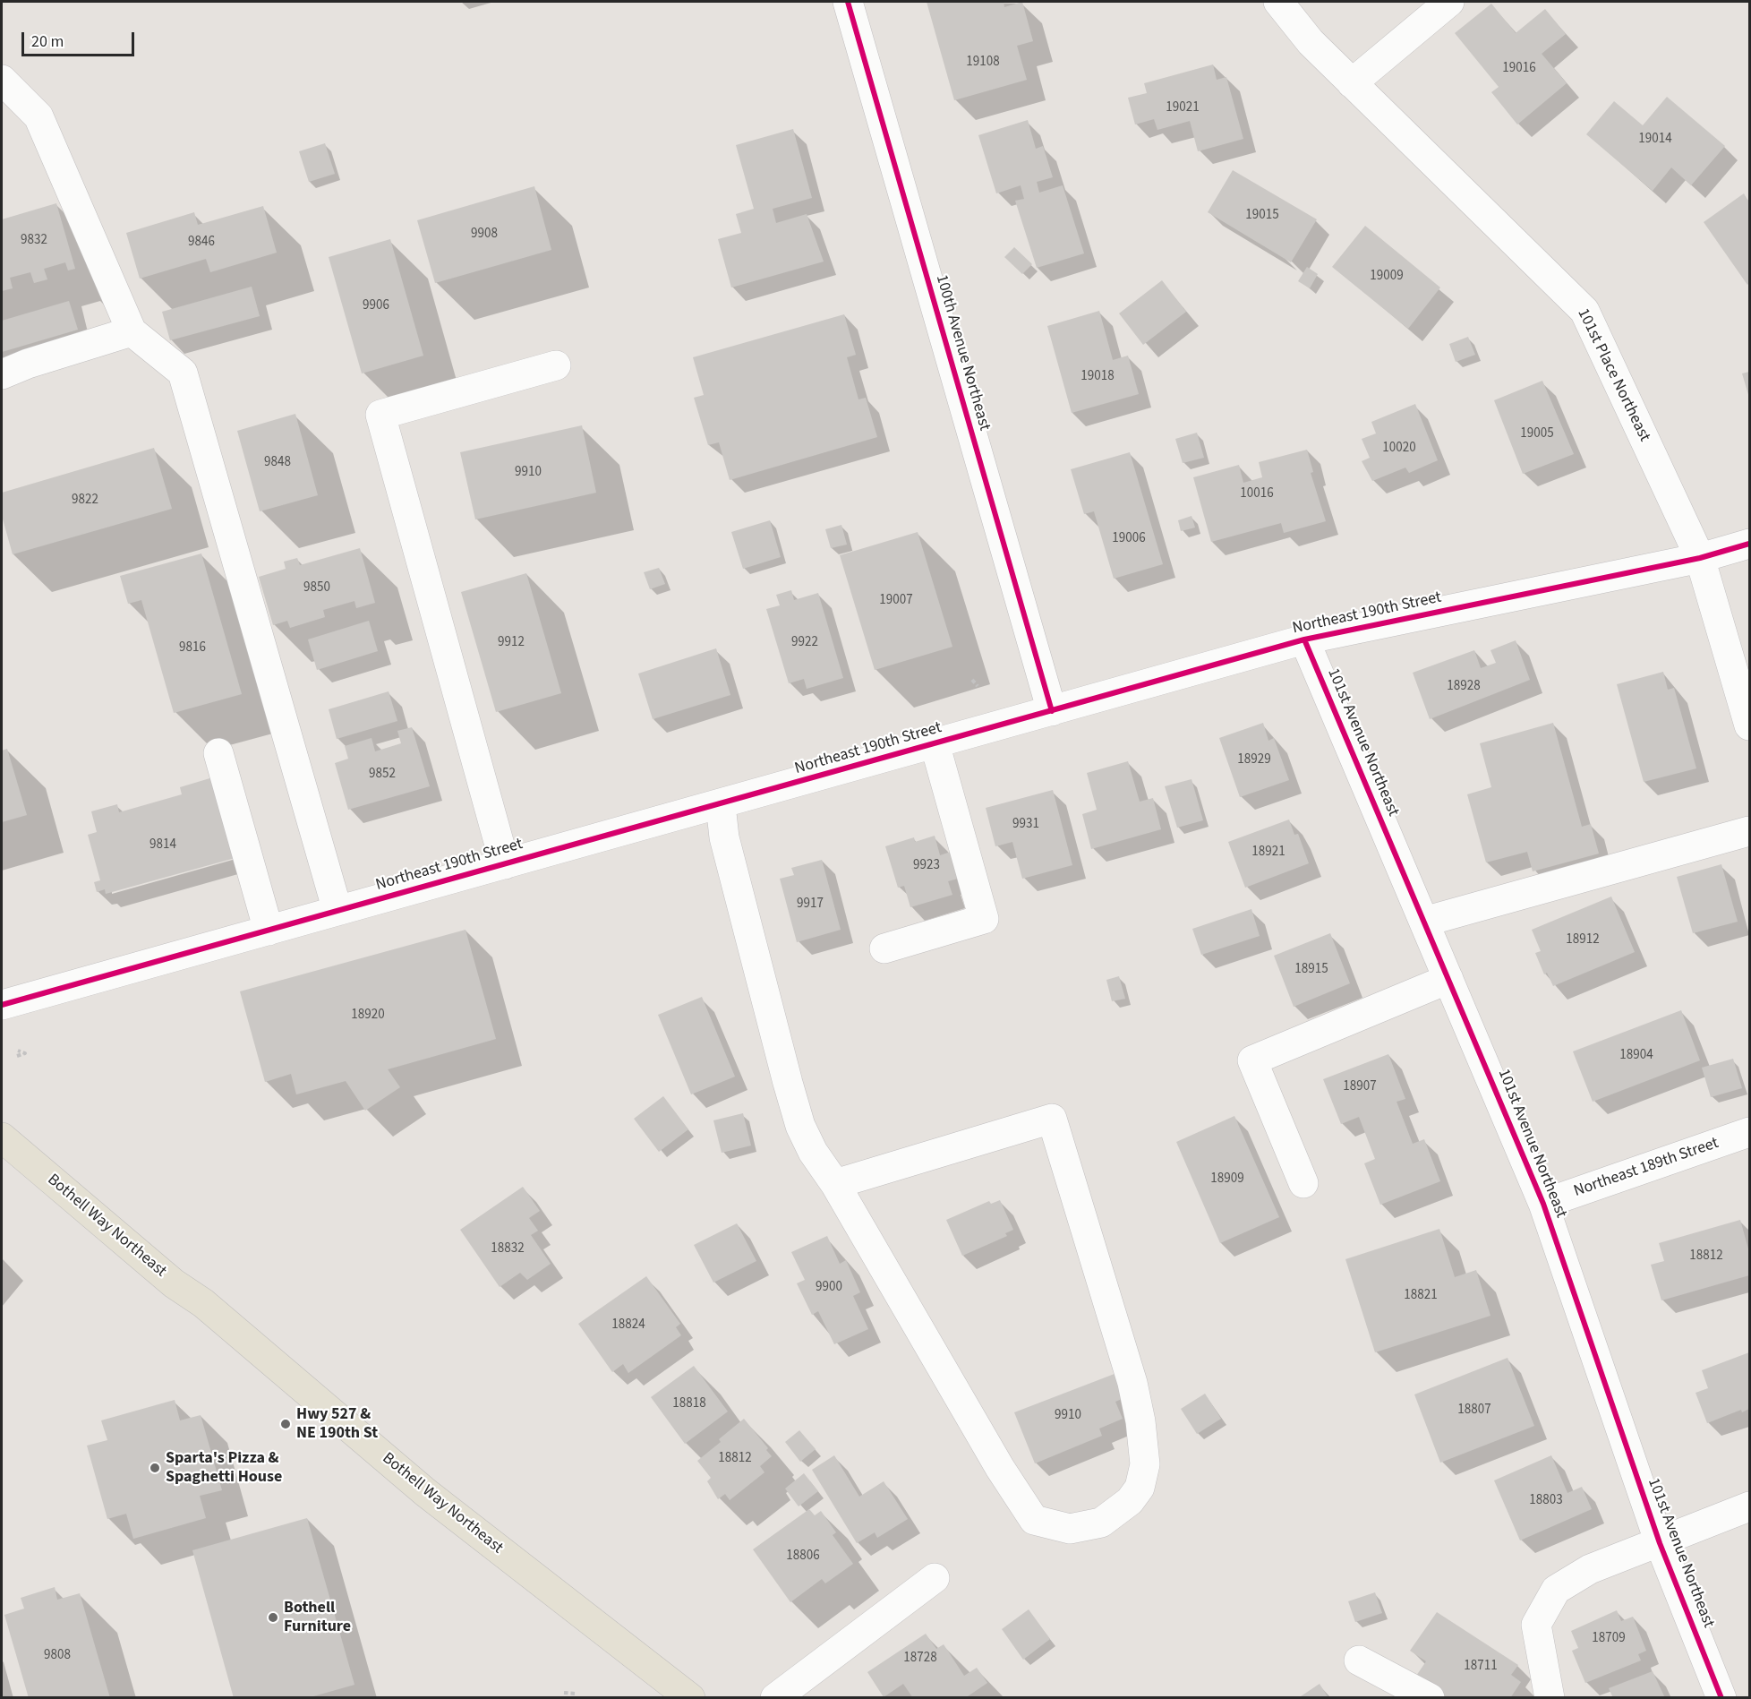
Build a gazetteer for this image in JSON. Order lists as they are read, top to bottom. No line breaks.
{"streets":{"main road":["Bothell Way Northeast"],"street":["100th Avenue Northeast","101st Place Northeast","Northeast 190th Street","101st Avenue Northeast","Northeast 189th Street"]},"crossings":[["100th Avenue Northeast","Northeast 190th Street"],["101st Place Northeast","Northeast 190th Street"],["Northeast 190th Street","101st Avenue Northeast"],["101st Avenue Northeast","Northeast 189th Street"]],"places":["Hwy 527 & NE 190th St","Sparta's Pizza & Spaghetti House","Bothell Furniture"],"house_numbers":["19108","19016","19021","19014","19015","9908","9832","9846","19009","9906","19018","19005","10020","9848","9910","10016","9822","19006","9850","19007","9912","9922","9816","18928","18929","9852","9931","9814","18921","9923","9917","18912","18915","18920","18904","18907","18909","18832","18812","9900","18821","18824","18818","18807","9910","18812","18803","18806","18709","9808","18728","18711"],"scale_bar":"20 m"}
